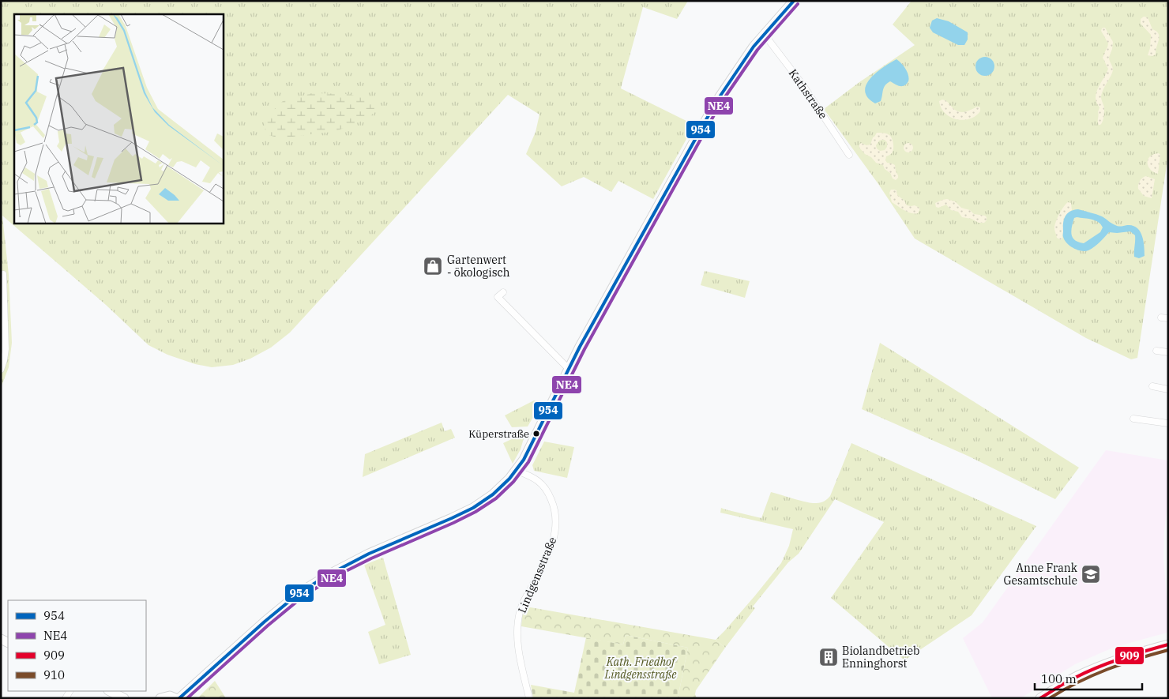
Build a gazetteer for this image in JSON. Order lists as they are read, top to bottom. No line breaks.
{"streets":{"street":["Kathstraße","Lindgensstraße"]},"parks":["Kath. Friedhof Lindgensstraße"],"places":{"shop":["Gartenwert - ökologisch"],"other":["Küperstraße"],"school or university":["Anne Frank Gesamtschule"],"building":["Biolandbetrieb Enninghorst"]},"lines":["transit line 954","transit line NE4","transit line 909","transit line 910"],"legend":["954","NE4","909","910"],"scale_bar":"100 m"}
